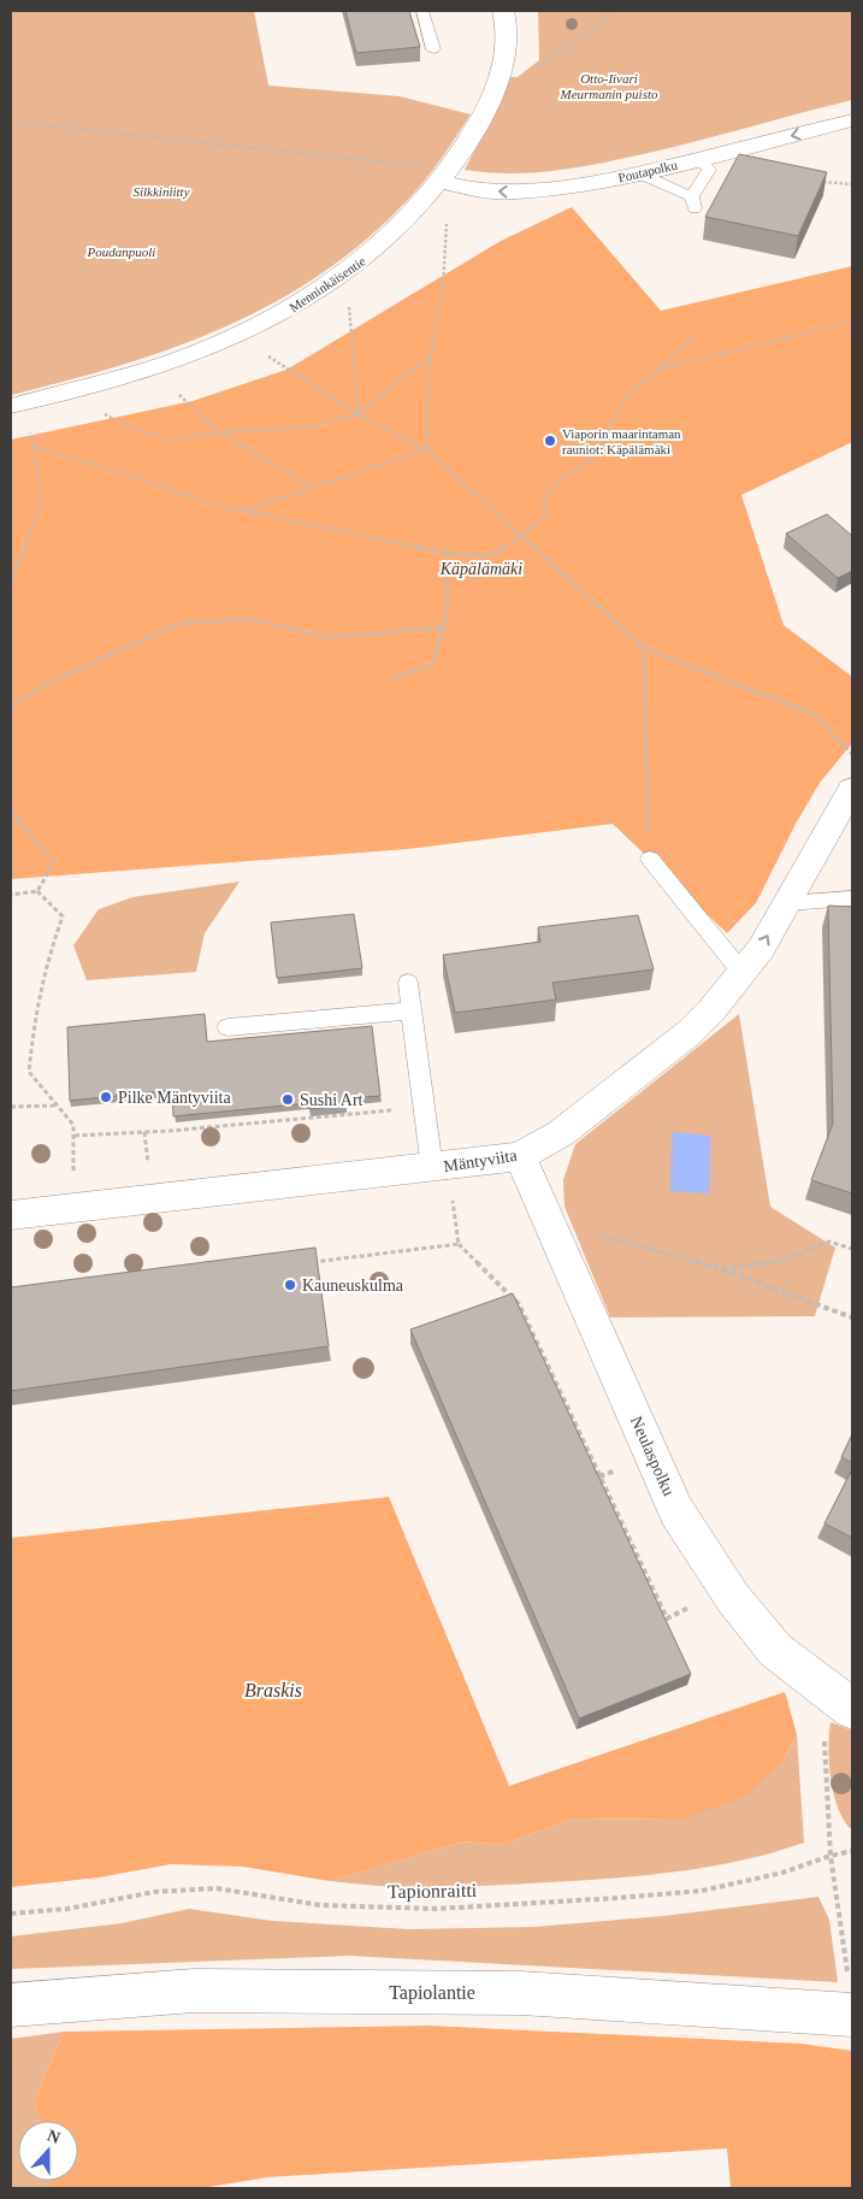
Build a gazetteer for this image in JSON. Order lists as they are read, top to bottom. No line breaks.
{"streets":{"street":["Poutapolku","Menninkäisentie","Mäntyviita","Neulaspolku","Tapiolantie"],"path":["Tapionraitti"]},"crossings":[["Poutapolku","Menninkäisentie"],["Mäntyviita","Neulaspolku"]],"one_way":["Poutapolku"],"parks":["Otto-Iivari Meurmanin puisto","Silkkiniitty","Poudanpuoli","Käpälämäki","Braskis"],"places":["Viaporin maarintaman rauniot: Käpälämäki","Pilke Mäntyviita","Sushi Art","Kauneuskulma"],"north":"top"}
